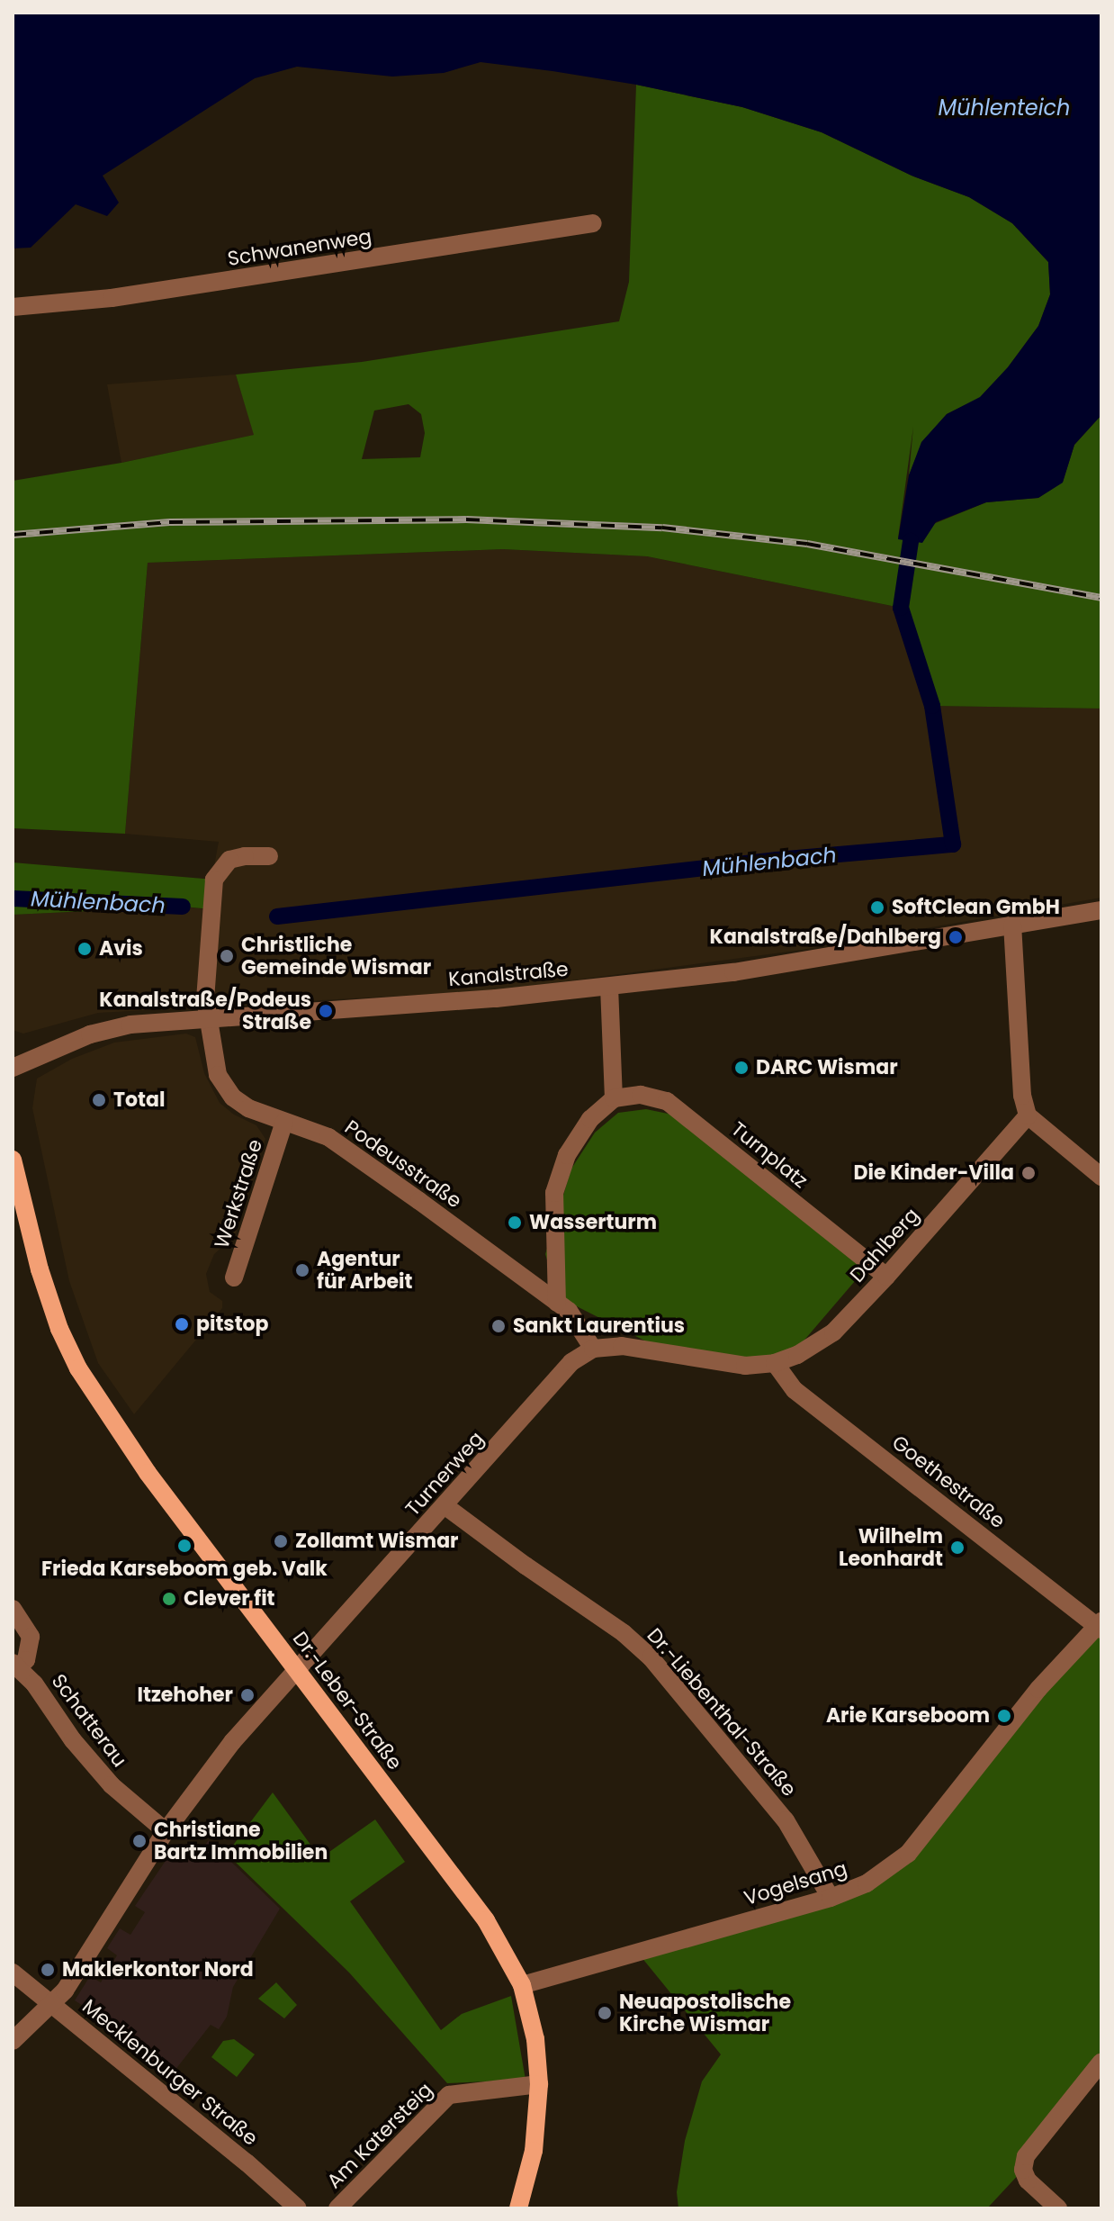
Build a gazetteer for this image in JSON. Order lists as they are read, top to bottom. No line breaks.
{"streets":{"main road":["Dr.-Leber-Straße"],"street":["Schwanenweg","Kanalstraße","Turnplatz","Podeusstraße","Werkstraße","Dahlberg","Turnerweg","Goethestraße","Dr.-Liebenthal-Straße","Schatterau","Vogelsang","Mecklenburger Straße","Am Katersteig"]},"crossings":[["Kanalstraße","Podeusstraße"],["Turnplatz","Dahlberg"],["Podeusstraße","Werkstraße"],["Podeusstraße","Turnerweg"],["Dahlberg","Goethestraße"],["Turnerweg","Dr.-Leber-Straße"],["Turnerweg","Dr.-Liebenthal-Straße"],["Turnerweg","Schatterau"],["Turnerweg","Mecklenburger Straße"],["Goethestraße","Vogelsang"],["Dr.-Leber-Straße","Vogelsang"],["Dr.-Leber-Straße","Am Katersteig"],["Dr.-Liebenthal-Straße","Vogelsang"]],"water":["Mühlenteich","Mühlenbach"],"places":["SoftClean GmbH","Kanalstraße/Dahlberg","Avis","Christliche Gemeinde Wismar","Kanalstraße/Podeus Straße","DARC Wismar","Total","Die Kinder-Villa","Wasserturm","Agentur für Arbeit","pitstop","Sankt Laurentius","Zollamt Wismar","Frieda Karseboom geb. Valk","Wilhelm Leonhardt","Clever fit","Itzehoher","Arie Karseboom","Christiane Bartz Immobilien","Maklerkontor Nord","Neuapostolische Kirche Wismar"]}
